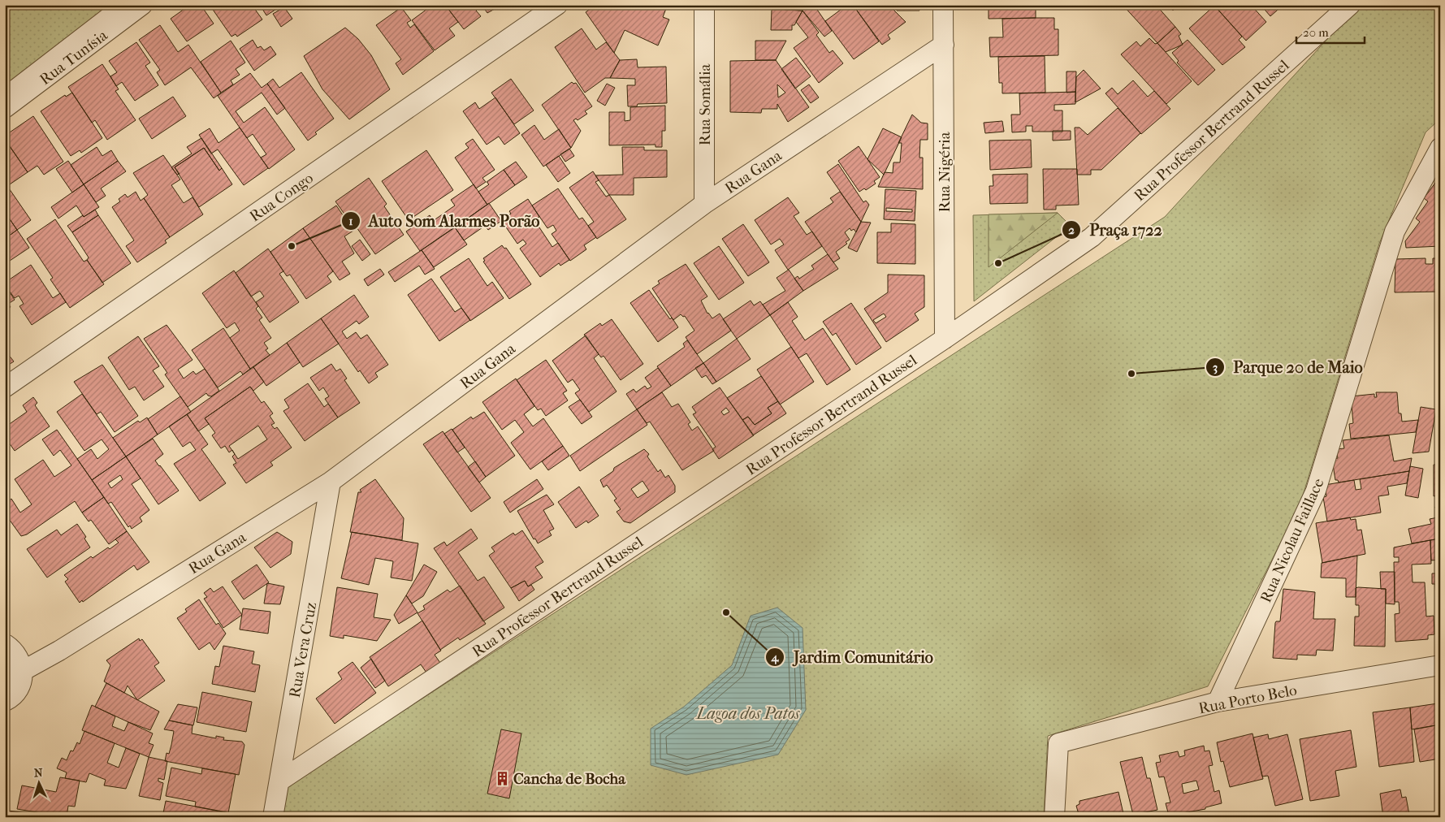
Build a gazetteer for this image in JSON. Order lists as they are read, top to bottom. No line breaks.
{"streets":{"street":["Rua Tunísia","Rua Somália","Rua Professor Bertrand Russel","Rua Gana","Rua Nigéria","Rua Congo","Rua Nicolau Faillace","Rua Vera Cruz","Rua Porto Belo"]},"crossings":[["Rua Somália","Rua Gana"],["Rua Professor Bertrand Russel","Rua Nigéria"],["Rua Professor Bertrand Russel","Rua Vera Cruz"],["Rua Gana","Rua Nigéria"],["Rua Gana","Rua Vera Cruz"],["Rua Nicolau Faillace","Rua Porto Belo"]],"water":["Lagoa dos Patos"],"places":{"other":["Auto Som Alarmes Porão","Praça 1722","Parque 20 de Maio","Jardim Comunitário"],"building":["Cancha de Bocha"]},"scale_bar":"20 m","north":"top"}
